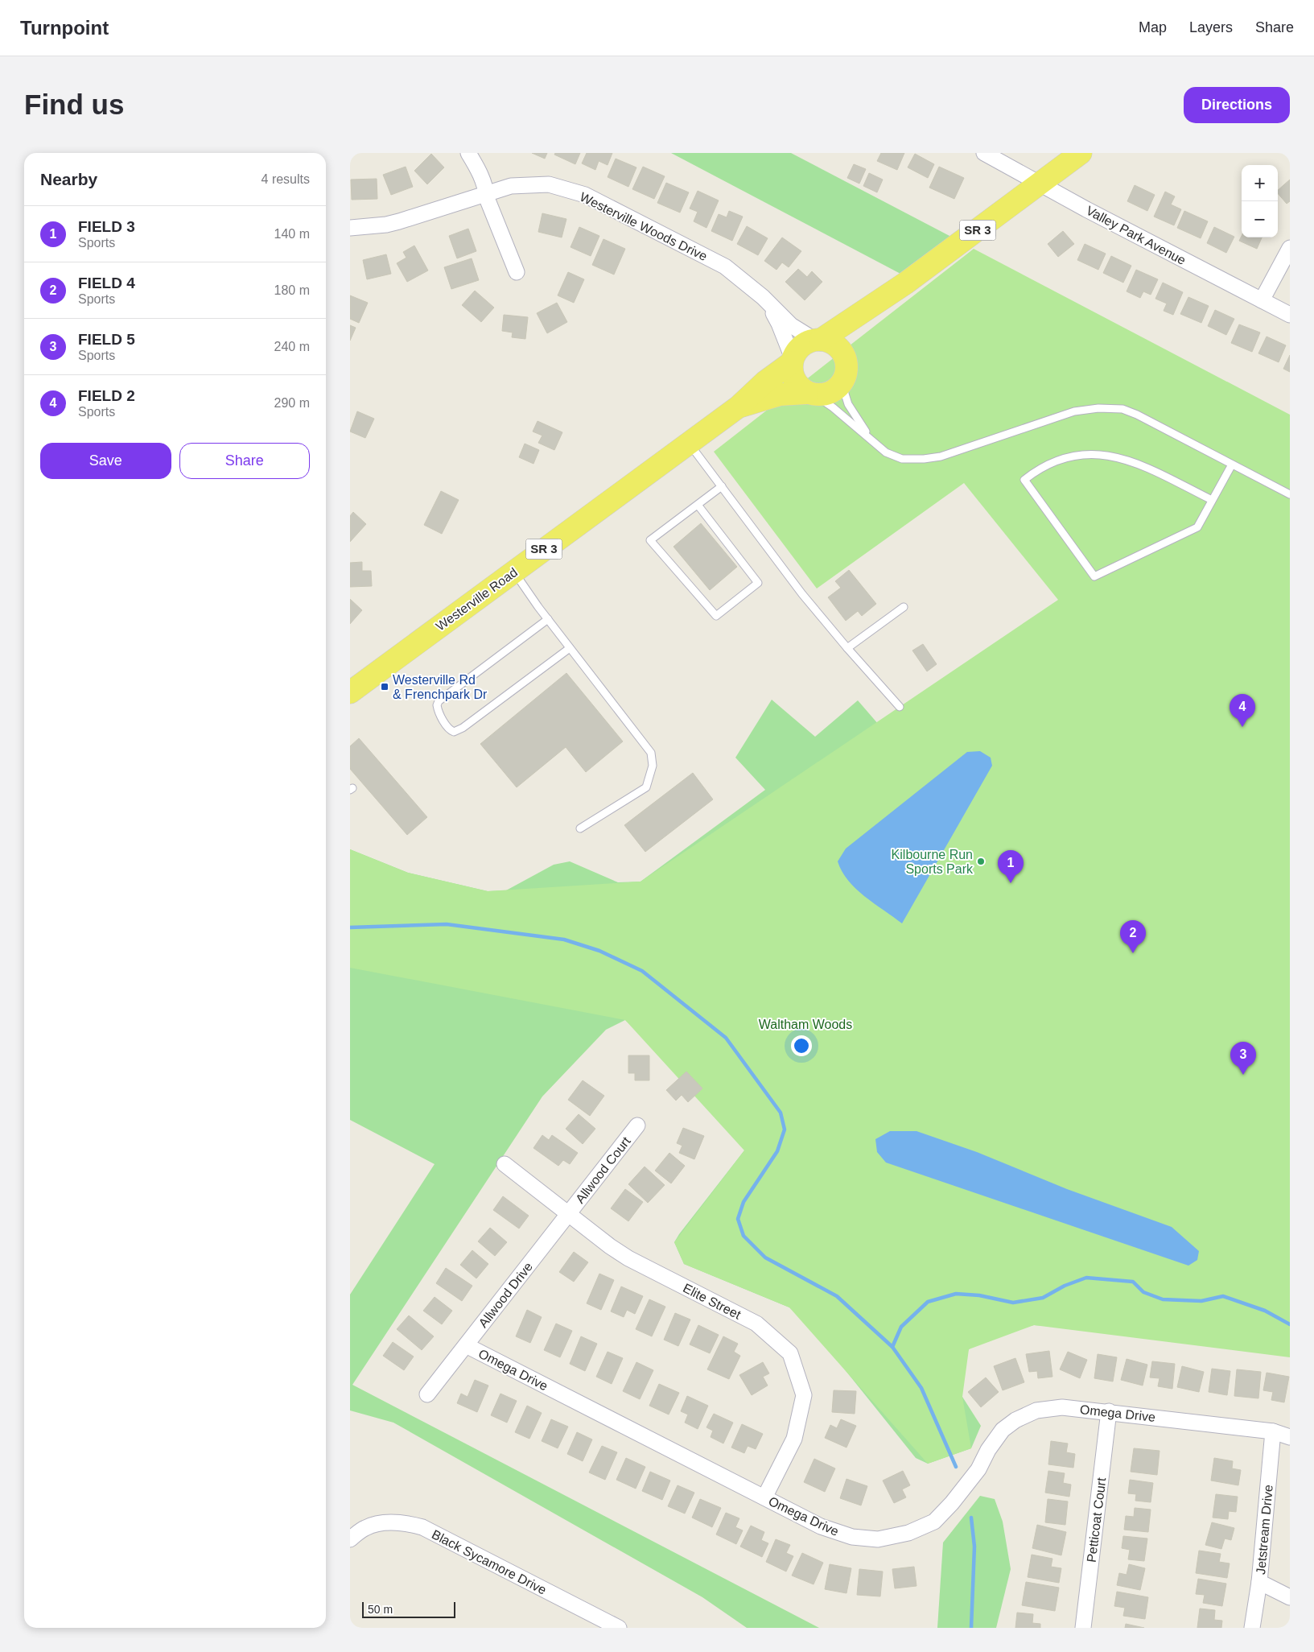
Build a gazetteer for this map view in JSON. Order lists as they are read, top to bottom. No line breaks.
{"streets":{"main road":["SR 3","Westerville Road"],"street":["Westerville Woods Drive","Valley Park Avenue","Allwood Court","Allwood Drive","Elite Street","Omega Drive","Petticoat Court","Jetstream Drive","Black Sycamore Drive"]},"crossings":[["Westerville Woods Drive","Westerville Road"],["Valley Park Avenue","Westerville Road"],["Allwood Court","Allwood Drive"],["Allwood Court","Elite Street"],["Allwood Drive","Elite Street"],["Allwood Drive","Omega Drive"],["Elite Street","Omega Drive"],["Omega Drive","Petticoat Court"],["Omega Drive","Jetstream Drive"]],"parks":["Waltham Woods"],"places":{"transit":["Westerville Rd & Frenchpark Dr"],"other":["Kilbourne Run Sports Park"]},"scale_bar":"50 m","page":{"header":"Turnpoint","nav":["Map","Layers","Share"],"buttons":["Directions",["Save","Share"]],"title":"Find us","heading":["Nearby","4 results"],"map_buttons":["+","−"],"list":[{"mark":"1","name":"FIELD 3","note":"Sports","value":"140 m"},{"mark":"2","name":"FIELD 4","note":"Sports","value":"180 m"},{"mark":"3","name":"FIELD 5","note":"Sports","value":"240 m"},{"mark":"4","name":"FIELD 2","note":"Sports","value":"290 m"}],"pins":["4","1","2","3"],"scale":"50 m"}}
